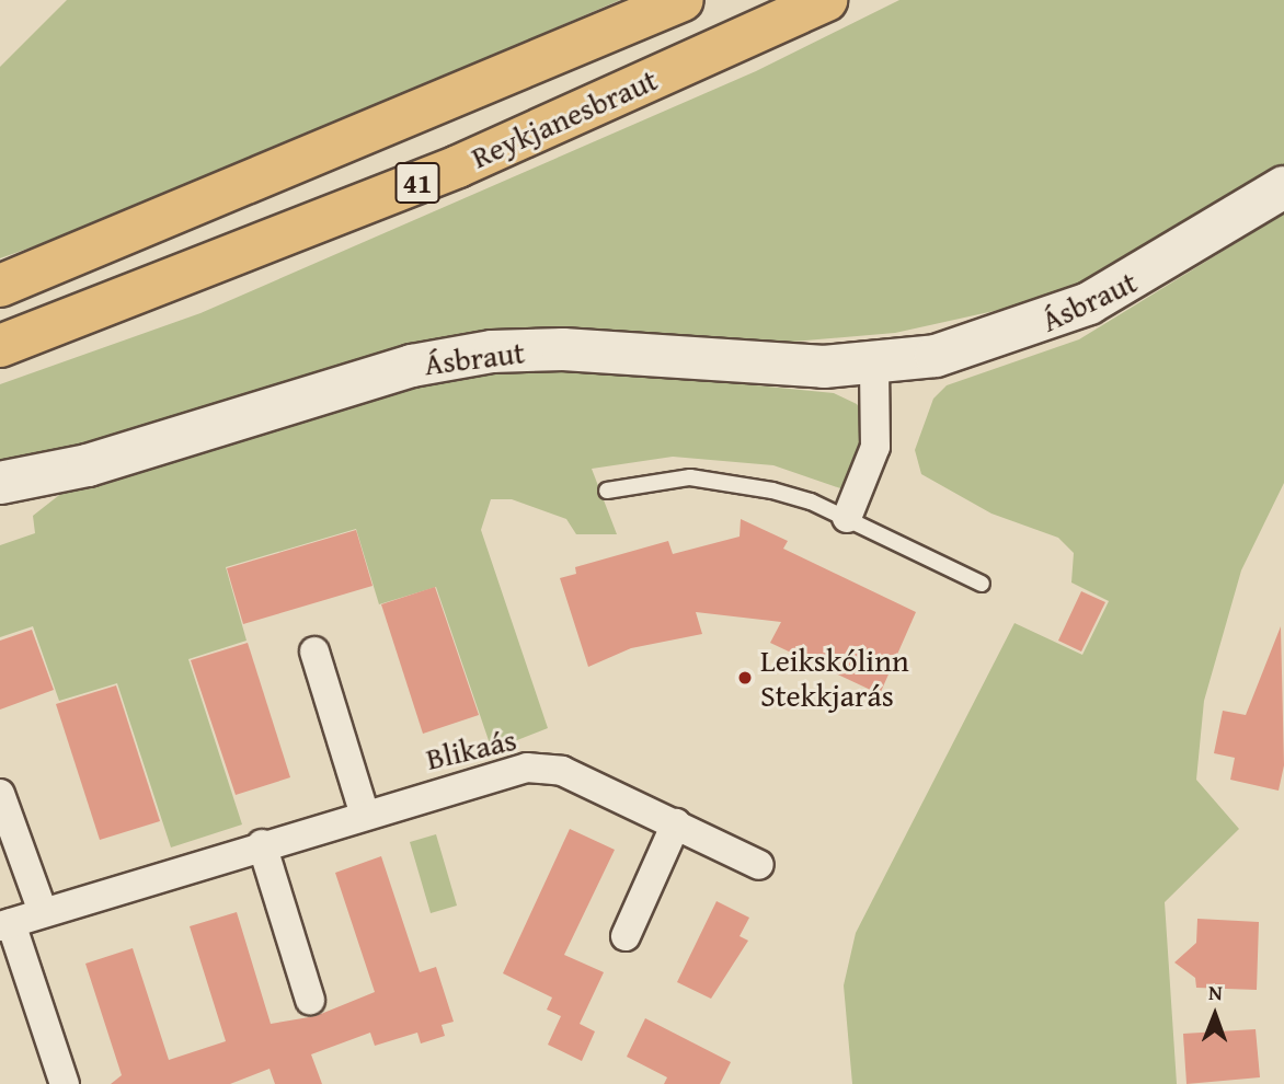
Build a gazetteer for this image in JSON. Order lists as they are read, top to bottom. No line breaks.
{"streets":{"highway":["Reykjanesbraut","41"],"street":["Ásbraut","Blikaás"]},"places":["Leikskólinn Stekkjarás"],"north":"top"}
